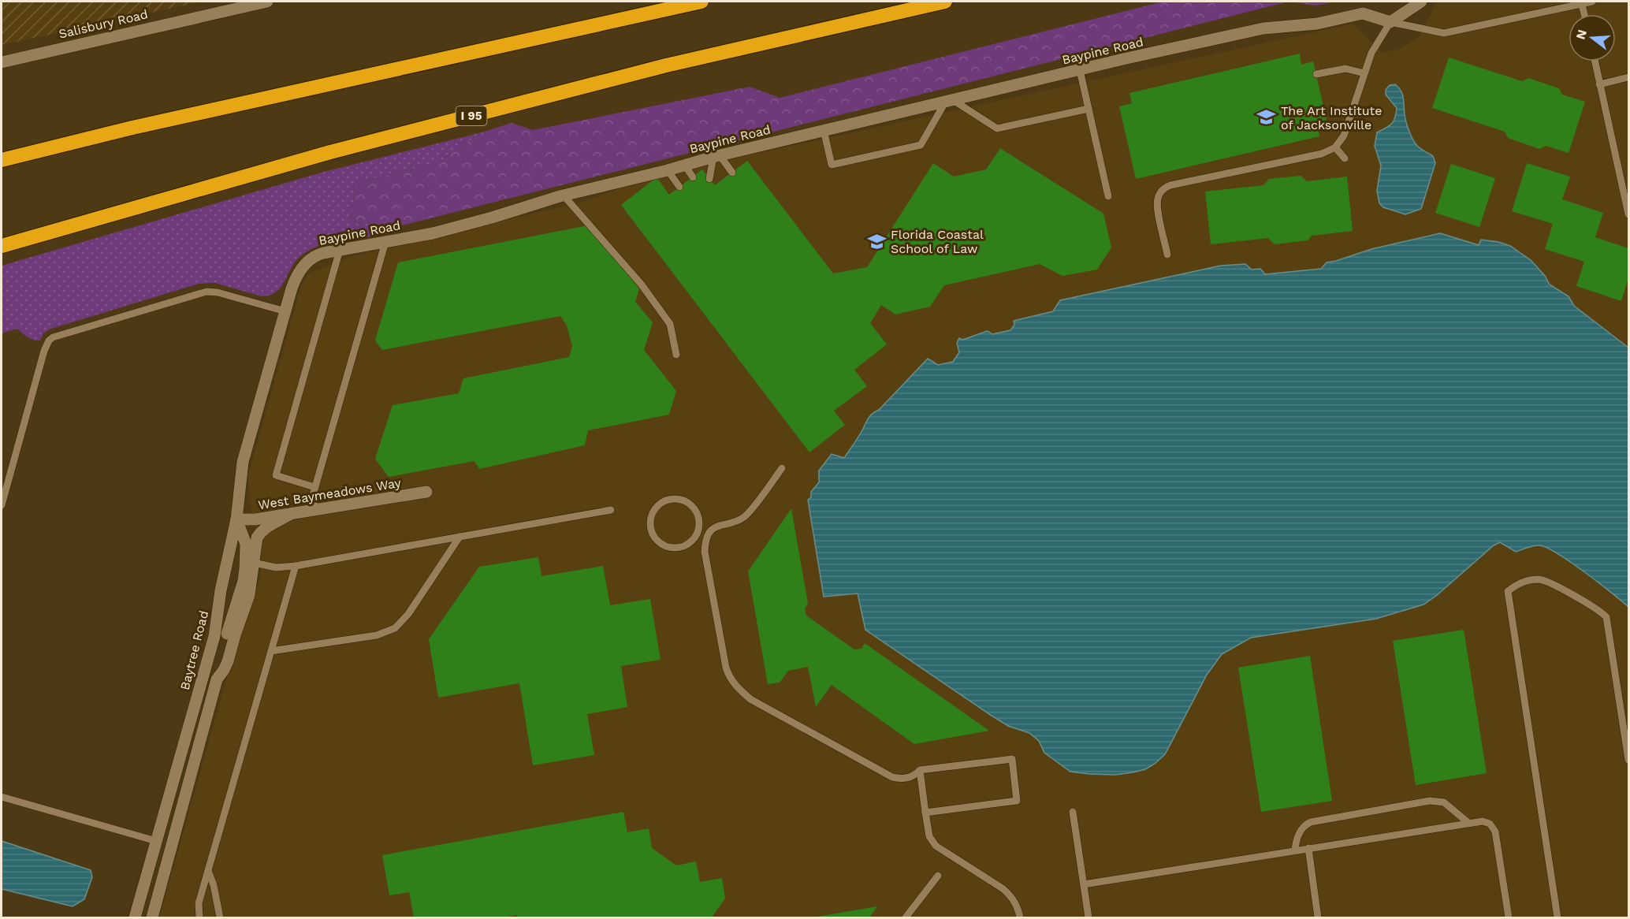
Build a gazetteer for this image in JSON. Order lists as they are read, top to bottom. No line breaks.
{"streets":{"highway":["I 95"],"street":["Salisbury Road","Baypine Road","West Baymeadows Way","Baytree Road"]},"crossings":[["Baypine Road","West Baymeadows Way"],["Baypine Road","Baytree Road"],["West Baymeadows Way","Baytree Road"]],"places":{"school or university":["The Art Institute of Jacksonville","Florida Coastal School of Law"]},"north":"left"}
